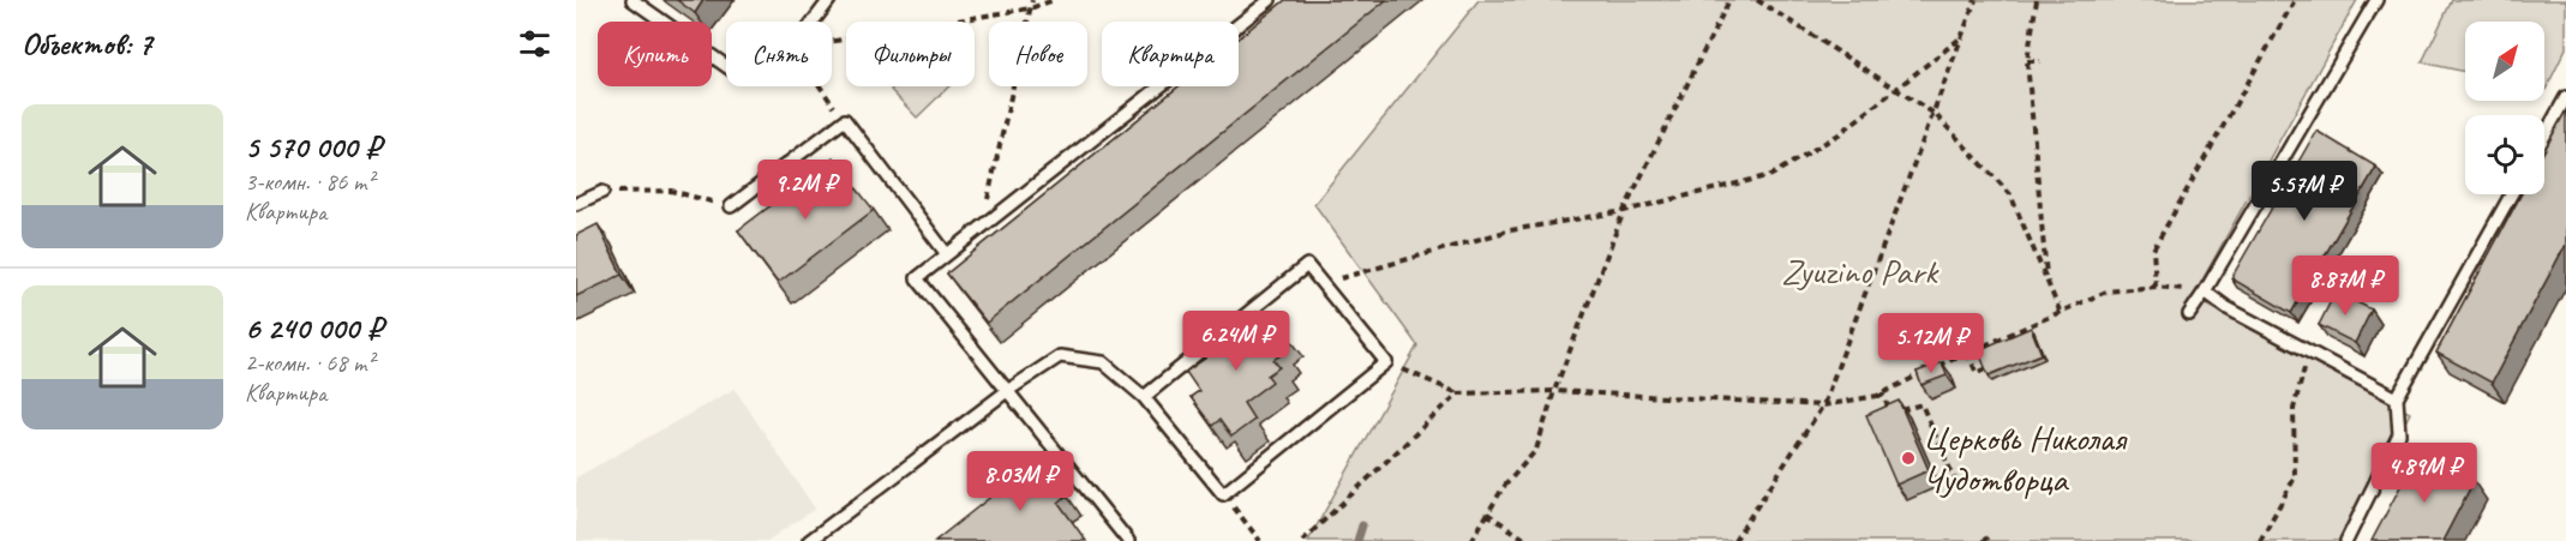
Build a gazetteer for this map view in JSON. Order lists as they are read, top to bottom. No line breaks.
{"parks":["Zyuzino Park"],"places":["Церковь Николая Чудотворца"],"north":"top right","page":{"heading":"Объектов: 7","chip":["Купить","Снять","Фильтры","Новое","Квартира"],"list":[{"name":"5 570 000 ₽","note":"3-комн. · 86 m² · Квартира"},{"name":"6 240 000 ₽","note":"2-комн. · 68 m² · Квартира"}],"price":["9.2M ₽","5.57M ₽","8.87M ₽","6.24M ₽","5.12M ₽","4.89M ₽","8.03M ₽"]}}
